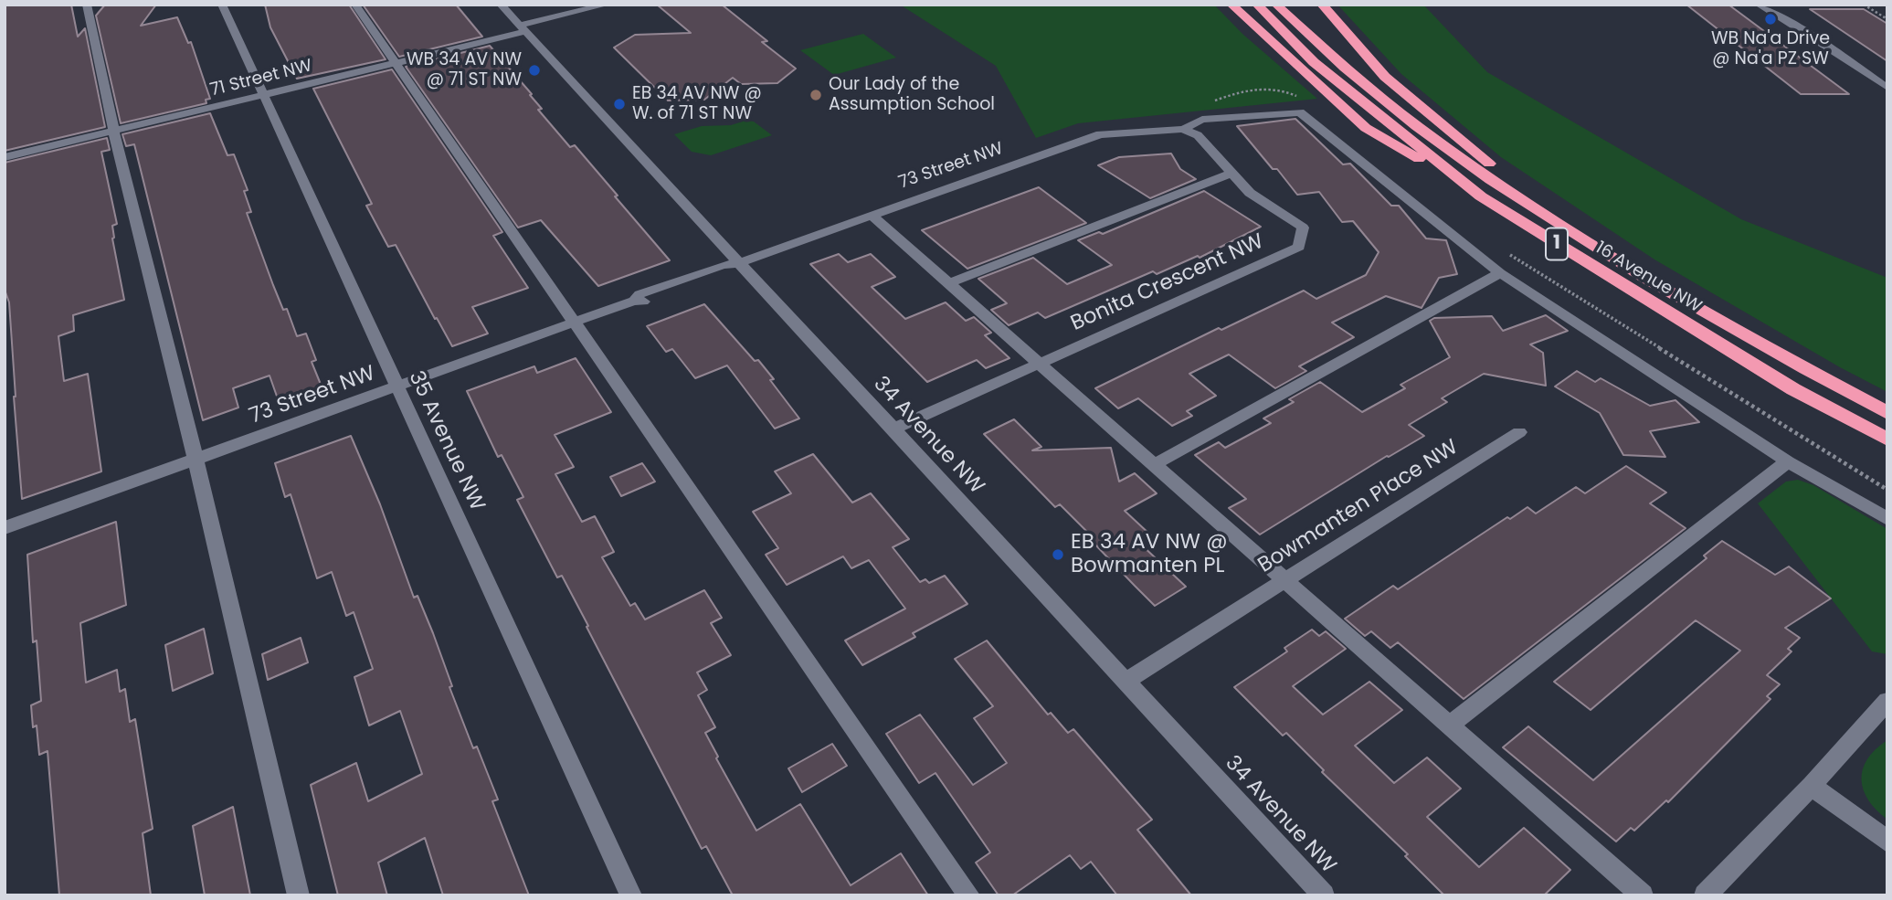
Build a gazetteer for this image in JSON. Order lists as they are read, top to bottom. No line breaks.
{"streets":{"highway":["1","16 Avenue NW"],"street":["71 Street NW","73 Street NW","Bonita Crescent NW","34 Avenue NW","35 Avenue NW","Bowmanten Place NW"]},"crossings":[["71 Street NW","34 Avenue NW"],["71 Street NW","35 Avenue NW"],["73 Street NW","Bonita Crescent NW"],["73 Street NW","34 Avenue NW"],["73 Street NW","35 Avenue NW"],["Bonita Crescent NW","34 Avenue NW"],["34 Avenue NW","Bowmanten Place NW"]],"places":["WB Na'a Drive @ Na'a PZ SW","WB 34 AV NW @ 71 ST NW","Our Lady of the Assumption School","EB 34 AV NW @ W. of 71 ST NW","EB 34 AV NW @ Bowmanten PL"]}
